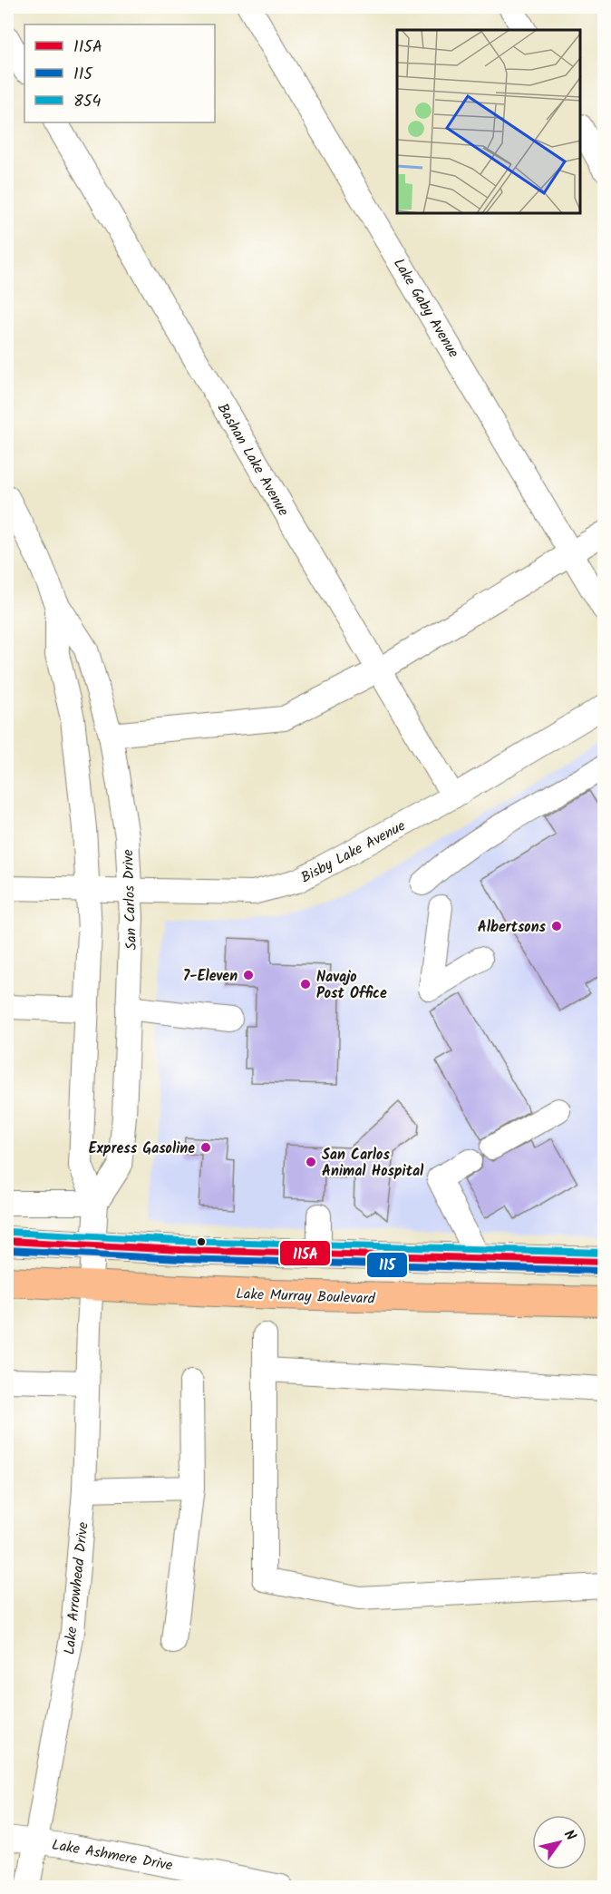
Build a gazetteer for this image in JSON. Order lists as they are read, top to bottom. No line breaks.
{"streets":{"main road":["Lake Murray Boulevard"],"street":["Lake Gaby Avenue","Bashan Lake Avenue","Bisby Lake Avenue","San Carlos Drive","Lake Arrowhead Drive","Lake Ashmere Drive"]},"crossings":[["Bashan Lake Avenue","Bisby Lake Avenue"],["Bisby Lake Avenue","San Carlos Drive"],["San Carlos Drive","Lake Murray Boulevard"],["San Carlos Drive","Lake Arrowhead Drive"],["Lake Murray Boulevard","Lake Arrowhead Drive"],["Lake Arrowhead Drive","Lake Ashmere Drive"]],"places":["Albertsons","7-Eleven","Navajo Post Office","Express Gasoline","San Carlos Animal Hospital"],"lines":["transit line 854","transit line 115A","transit line 115"],"legend":["115A","115","854"],"north":"top right"}
